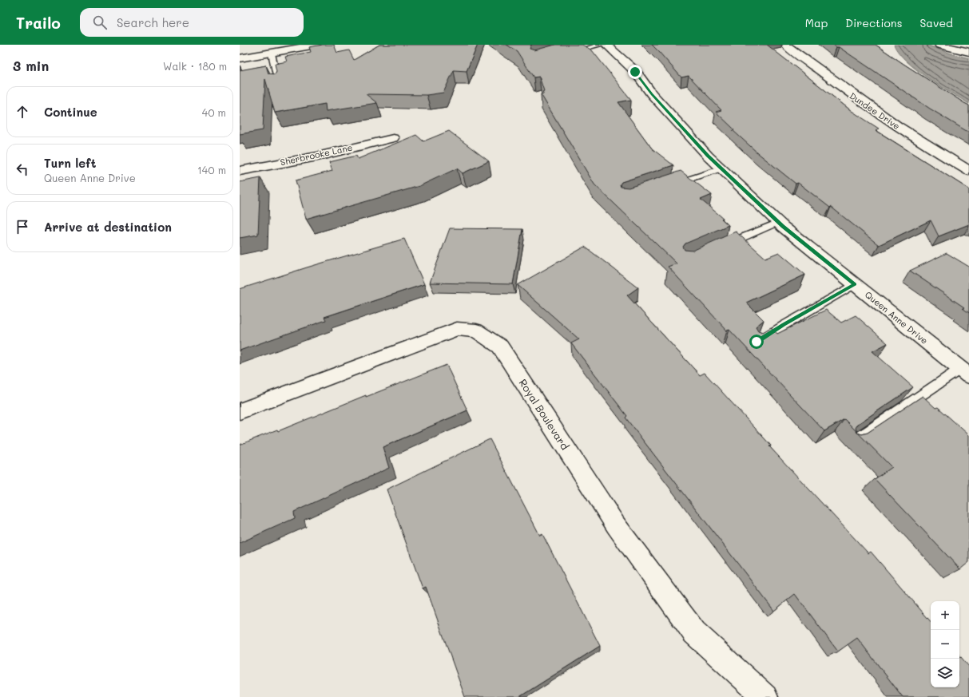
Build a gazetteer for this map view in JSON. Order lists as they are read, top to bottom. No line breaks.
{"streets":{"street":["Dundee Drive","Sherbrooke Lane","Queen Anne Drive","Royal Boulevard"]},"page":{"header":"Trailo","search":"Search here","nav":["Map","Directions","Saved"],"heading":["3 min","Walk · 180 m"],"list":[["Continue","40 m"],["Turn left","Queen Anne Drive","140 m"],"Arrive at destination"],"map_buttons":["+","−"]}}
